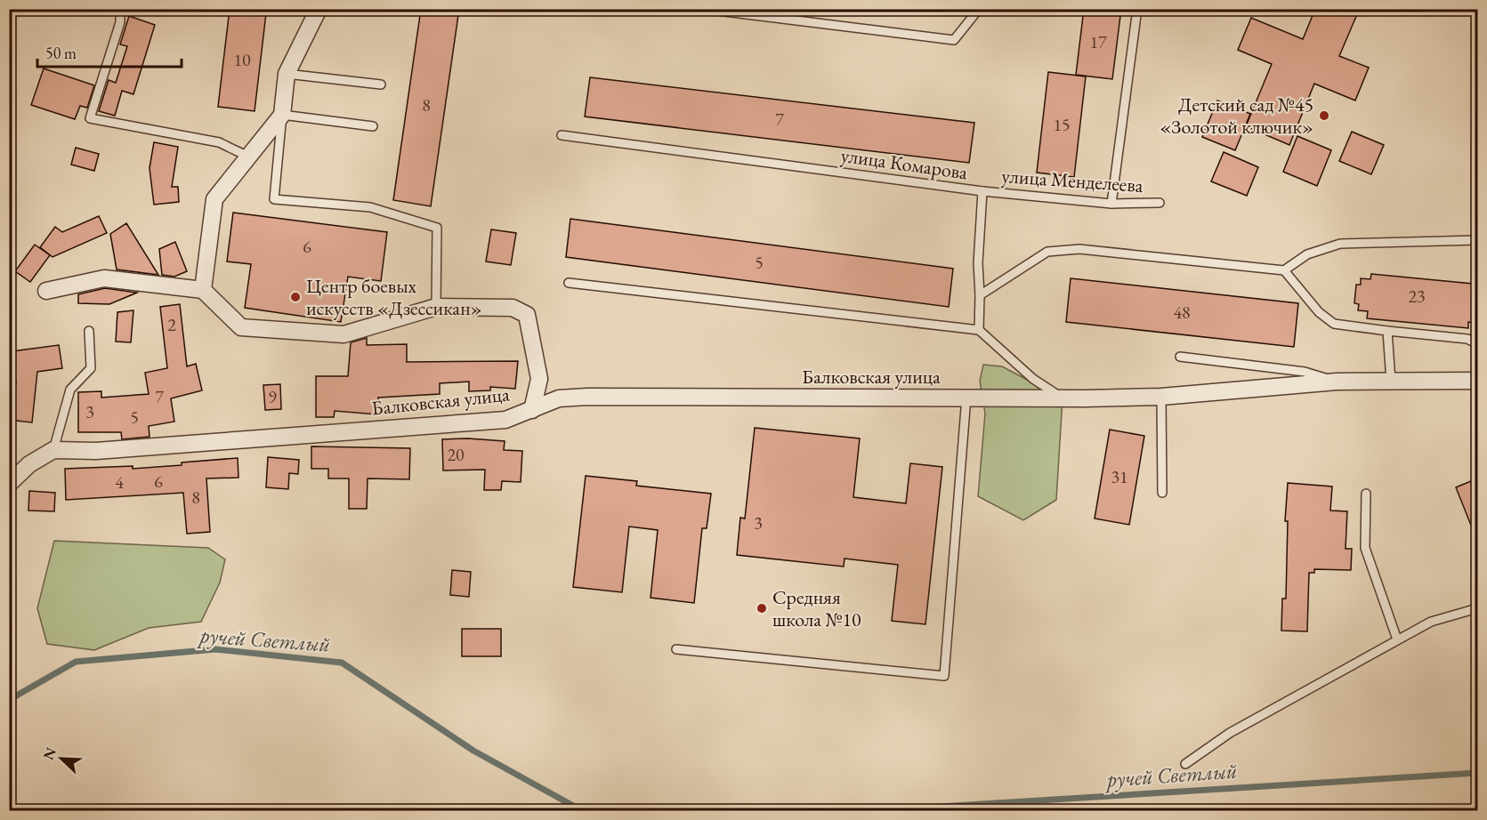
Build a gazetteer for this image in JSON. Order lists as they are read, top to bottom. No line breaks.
{"streets":{"street":["Балковская улица"],"lane":["улица Комарова","улица Менделеева"]},"crossings":[["улица Комарова","улица Менделеева"]],"water":["ручей Светлый"],"places":["Детский сад №45 «Золотой ключик»","Центр боевых искусств «Дзессикан»","Средняя школа №10"],"house_numbers":["17","10","8","7","15","6","5","23","48","2","7","9","3","5","20","31","6","4","8","3"],"scale_bar":"50 m","north":"top left"}
